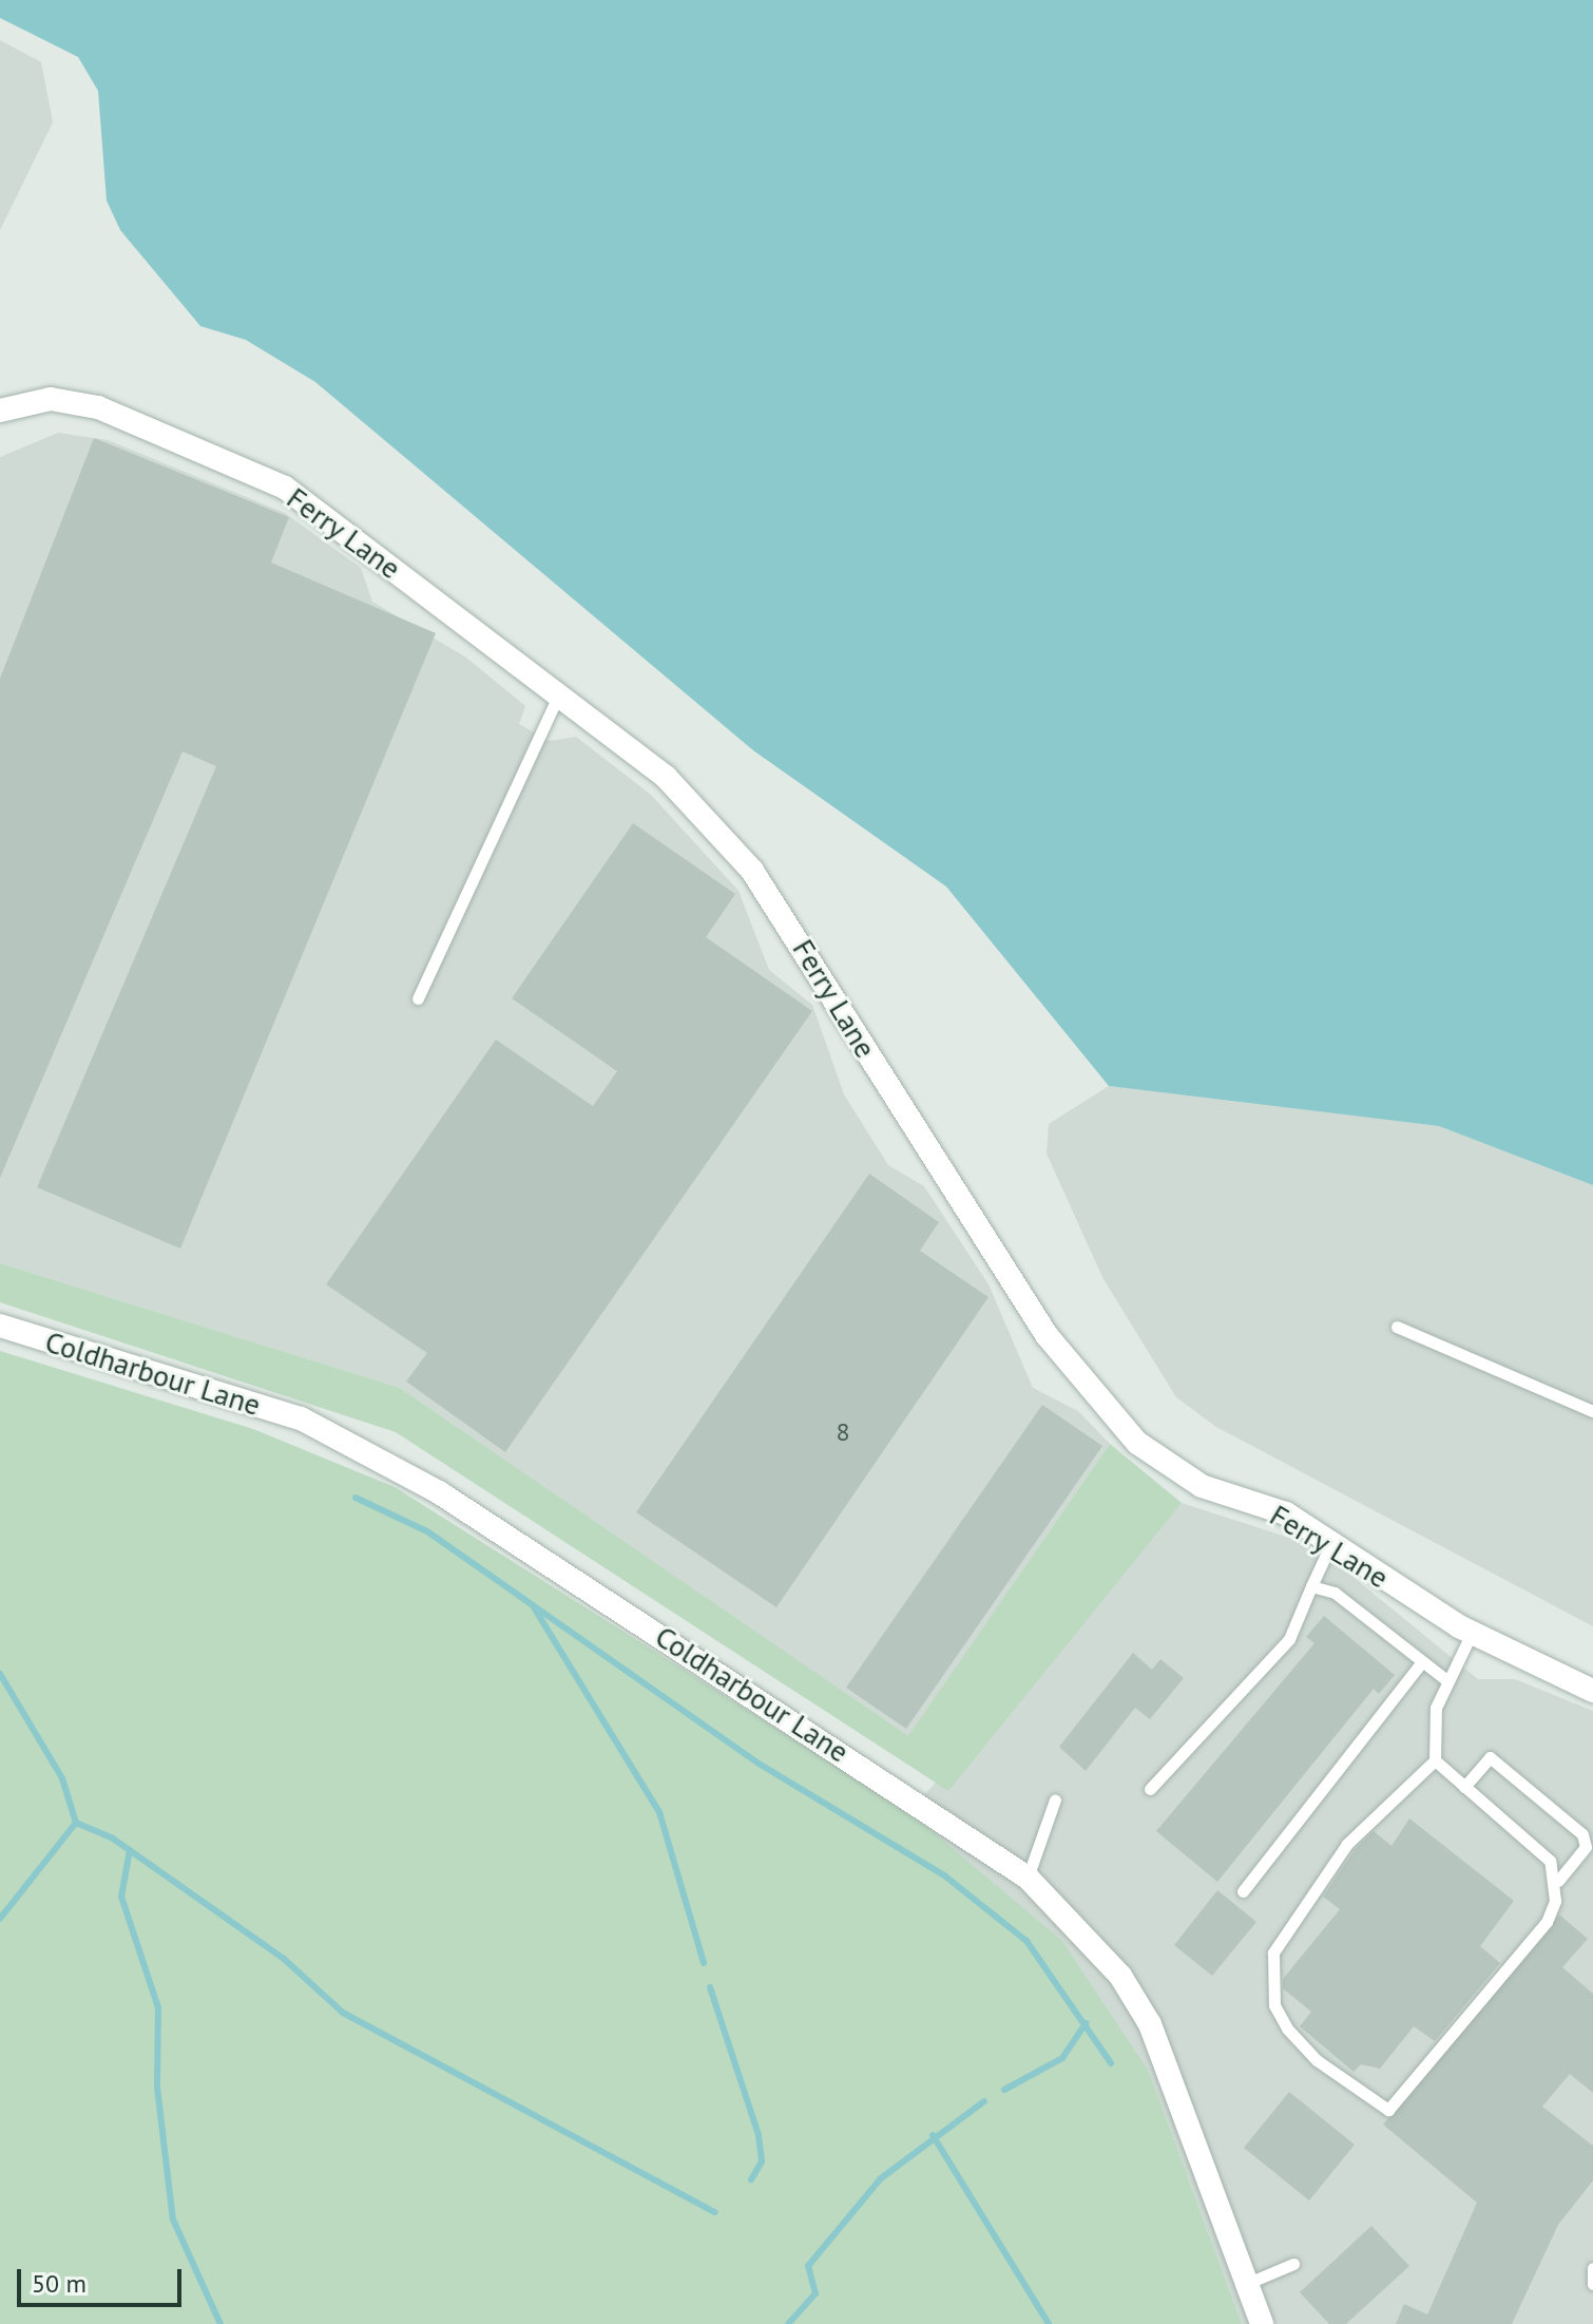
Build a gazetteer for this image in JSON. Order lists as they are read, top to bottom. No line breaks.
{"streets":{"street":["Ferry Lane","Coldharbour Lane"]},"house_numbers":["8"],"scale_bar":"50 m"}
